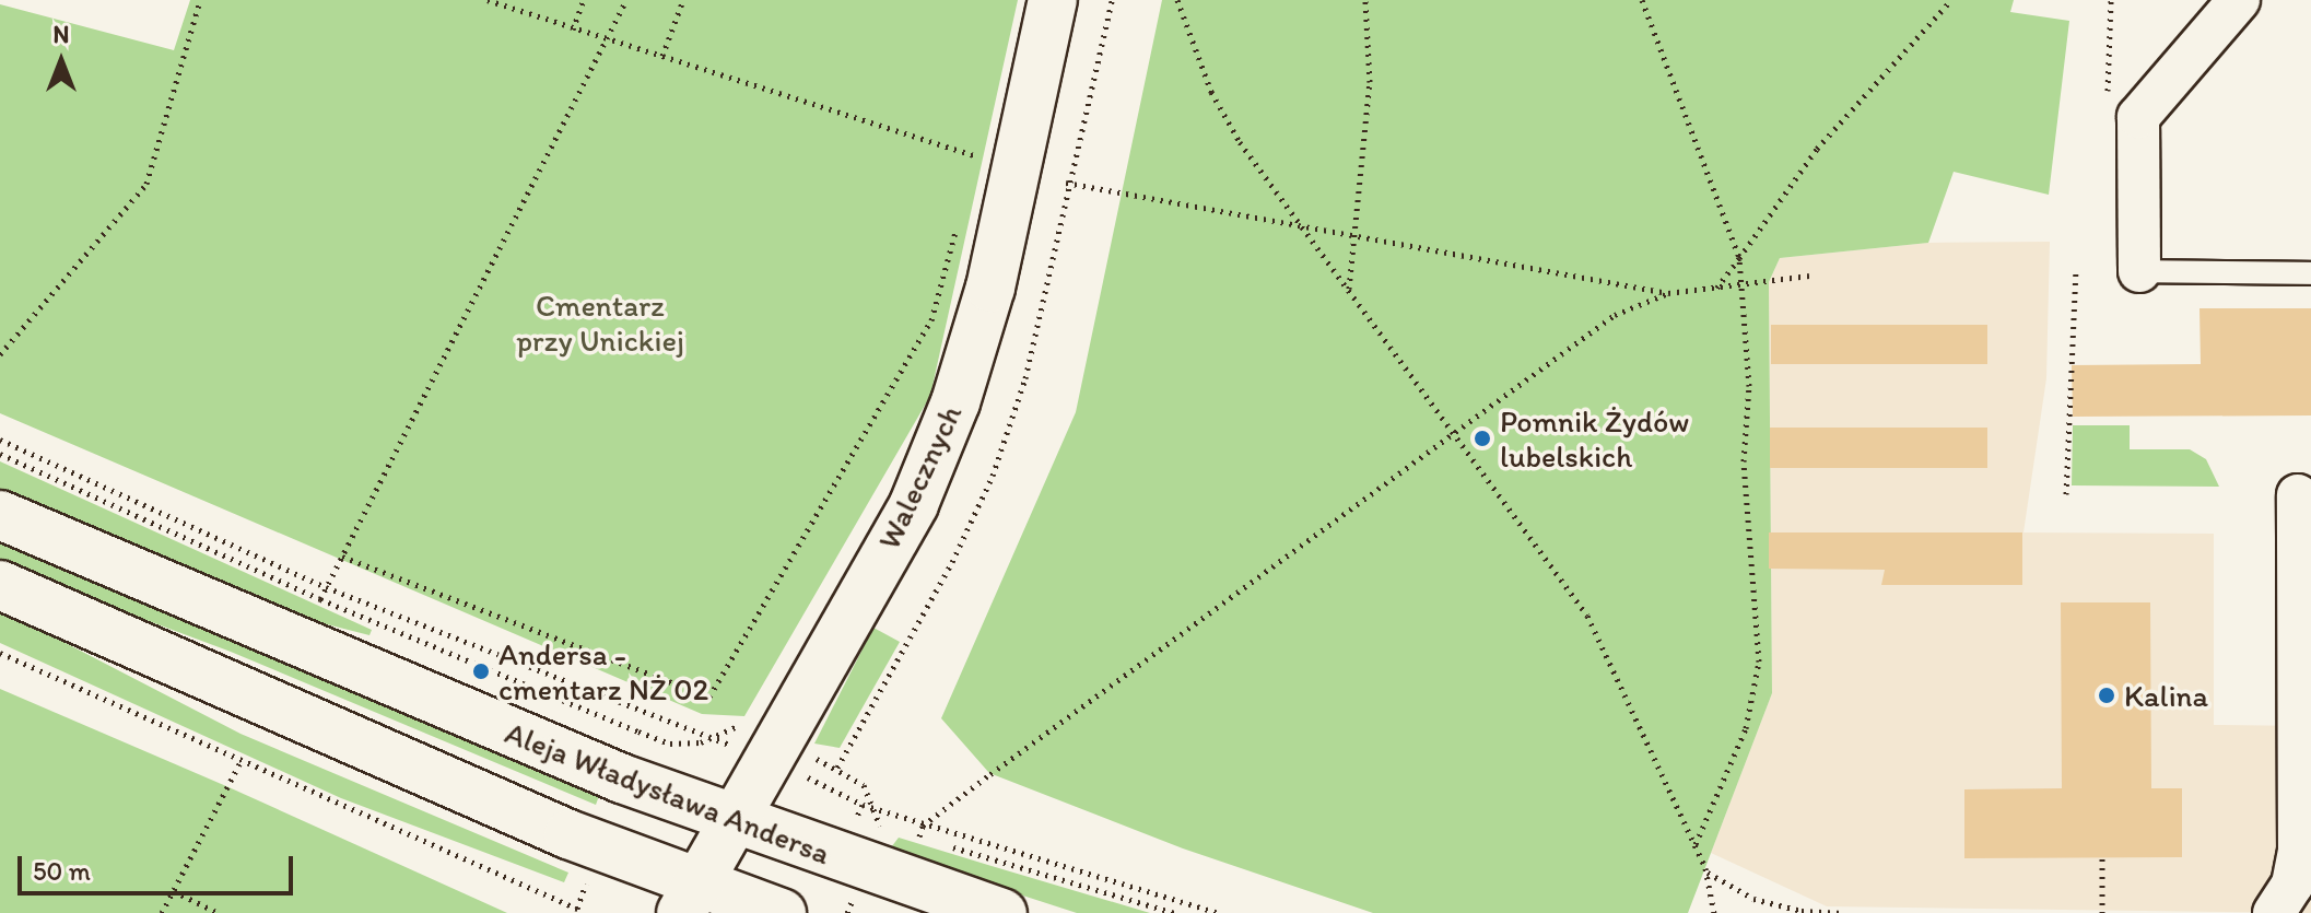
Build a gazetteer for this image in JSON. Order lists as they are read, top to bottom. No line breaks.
{"streets":{"main road":["Walecznych","Aleja Władysława Andersa"]},"crossings":[["Walecznych","Aleja Władysława Andersa"]],"parks":["Cmentarz przy Unickiej"],"places":["Pomnik Żydów lubelskich","Andersa - cmentarz NŻ 02","Kalina"],"scale_bar":"50 m","north":"top"}
